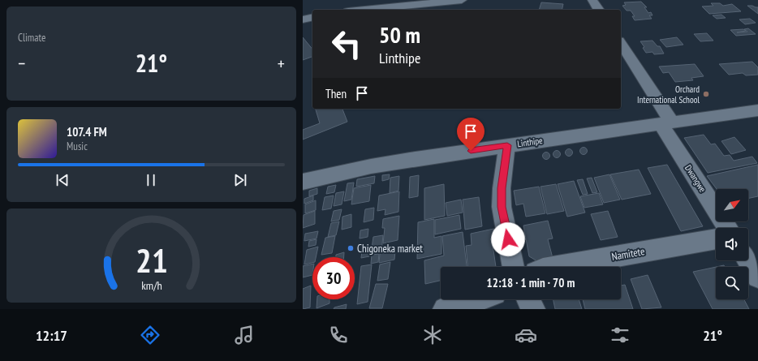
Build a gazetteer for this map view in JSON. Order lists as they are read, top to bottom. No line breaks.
{"streets":{"street":["Linthipe","Dwangwe","Namitete"]},"crossings":[["Linthipe","Dwangwe"]],"places":["Orchard International School","Chigoneka market"],"north":"top right","page":{"tile":"Climate","turn":["50 m","Linthipe"],"heat":["−","21°","+"],"then":"Then","song":["107.4 FM","Music"],"limit":"30","trip":"12:18 · 1 min · 70 m","tabs":["12:17","21°"],"gauge":["21","km/h"]}}
